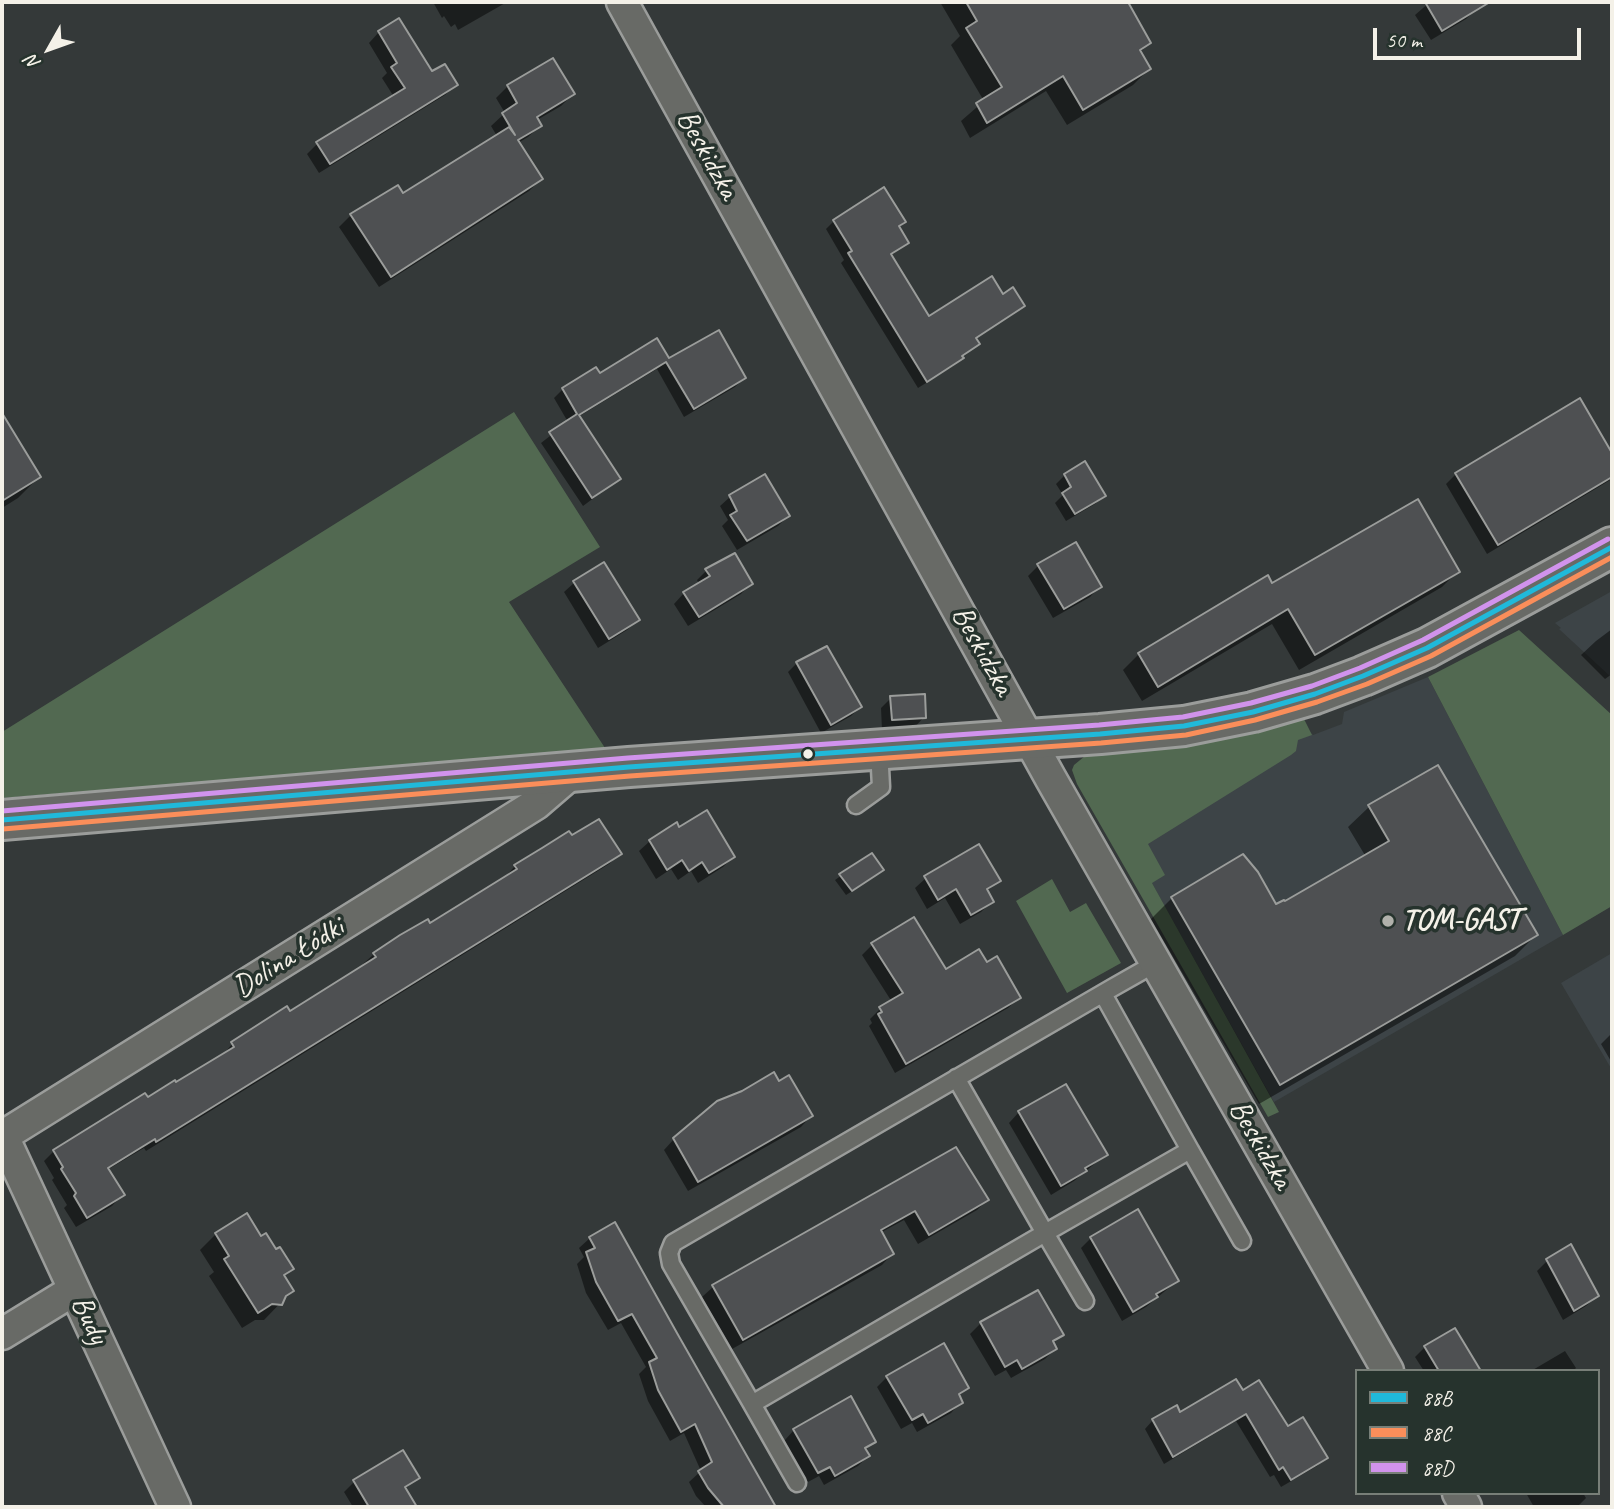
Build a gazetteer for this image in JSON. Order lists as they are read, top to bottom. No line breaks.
{"streets":{"street":["Beskidzka","Dolina Łódki","Budy"]},"crossings":[["Dolina Łódki","Budy"]],"places":["TOM-GAST"],"lines":["transit line 88D","transit line 88B","transit line 88C"],"legend":["88B","88C","88D"],"scale_bar":"50 m","north":"bottom left"}
